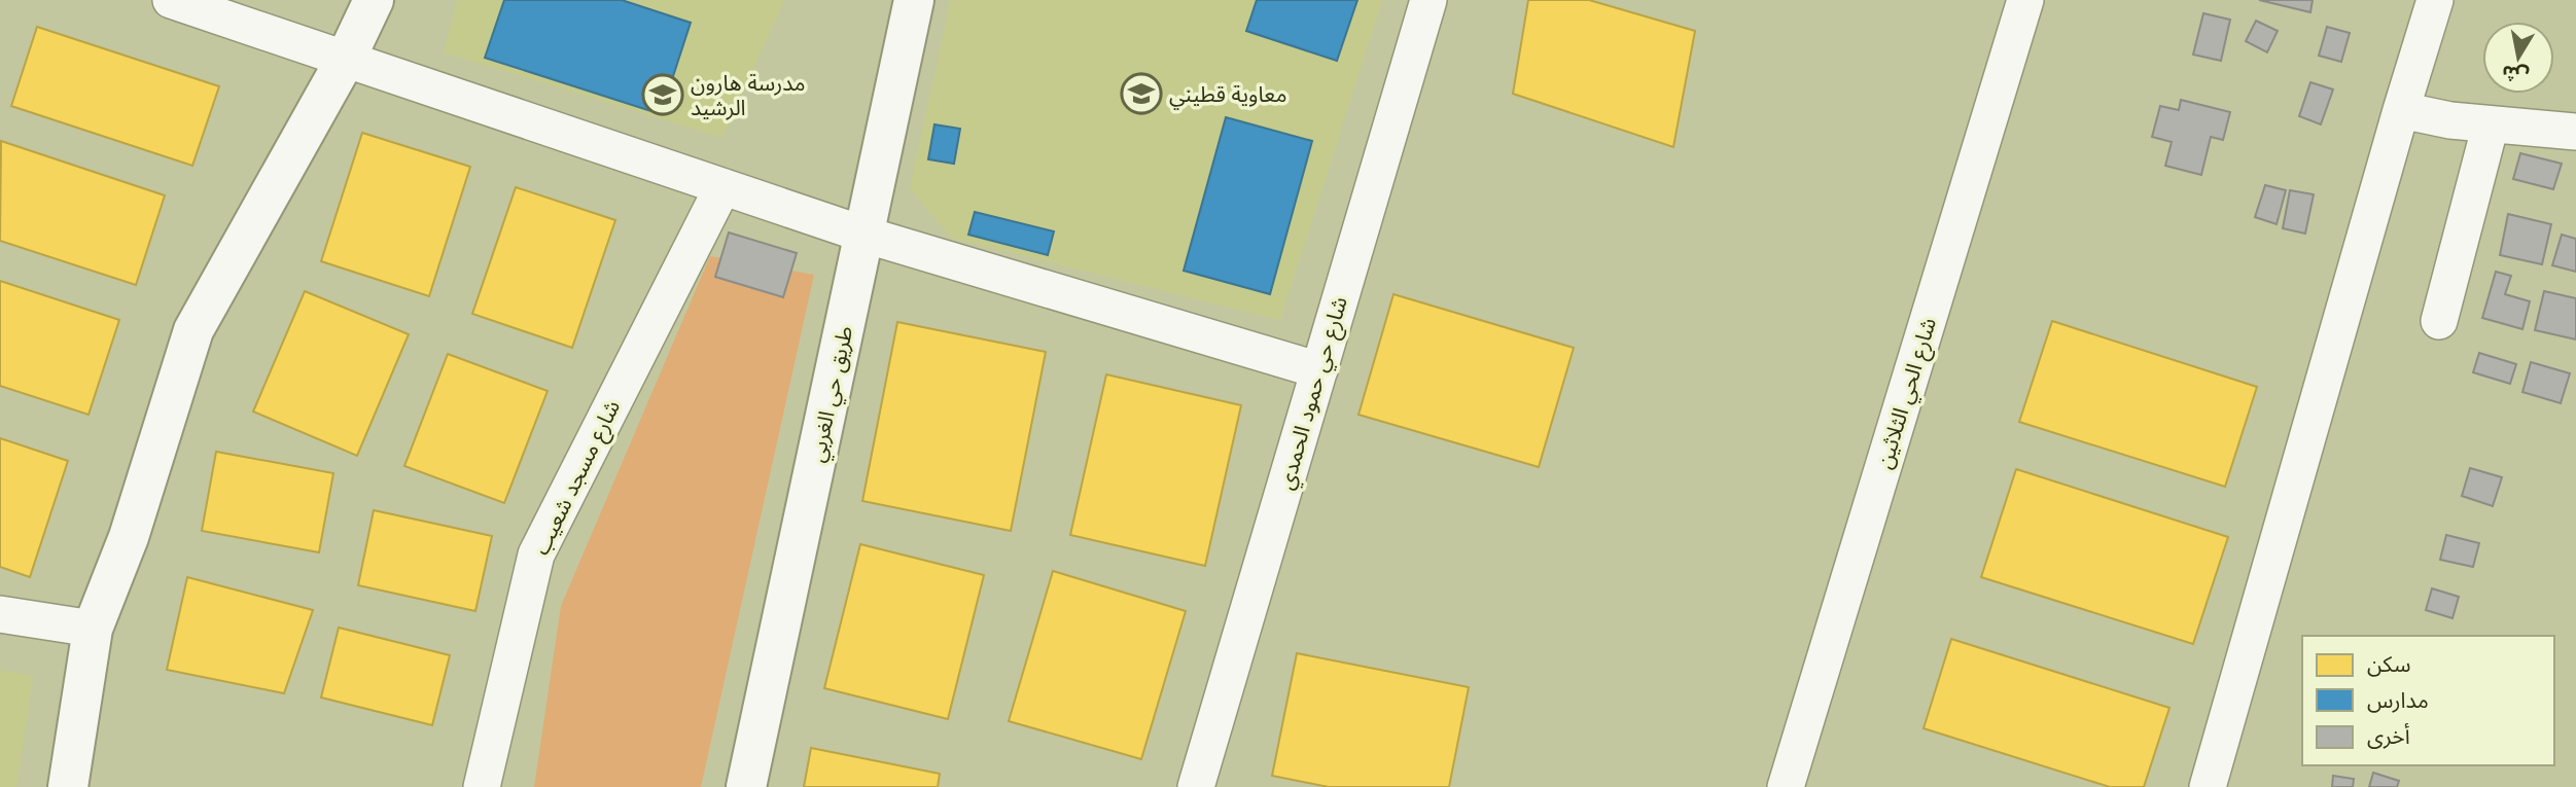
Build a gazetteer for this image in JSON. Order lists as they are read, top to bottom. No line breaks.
{"streets":{"street":["شارع حي حمود الحمدي","شارع الحي الثلاثين","طريق حي الغربي","شارع مسجد شعيب"]},"places":{"school or university":["معاوية قطيني","مدرسة هارون الرشيد"]},"legend":["سكن","مدارس","أخرى"],"north":"bottom"}
